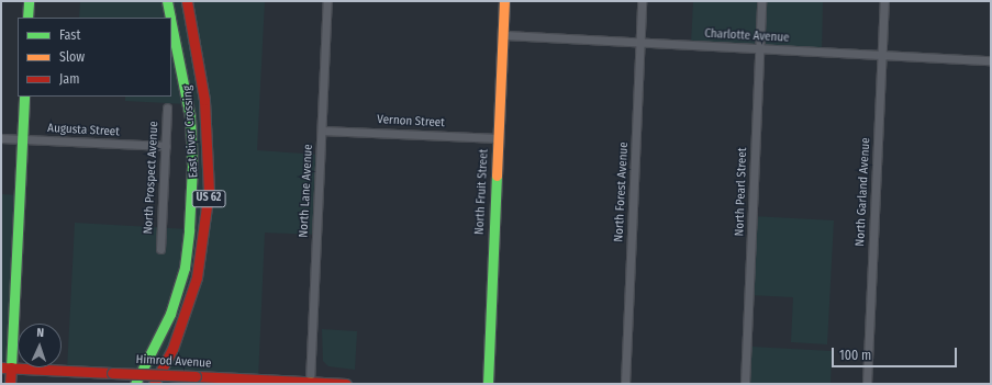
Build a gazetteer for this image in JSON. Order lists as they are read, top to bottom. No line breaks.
{"streets":{"main road":["East River Crossing","North Fruit Street","US 62","Himrod Avenue"],"street":["Charlotte Avenue","Vernon Street","Augusta Street","North Prospect Avenue","North Lane Avenue","North Forest Avenue","North Pearl Street","North Garland Avenue"]},"crossings":[["Charlotte Avenue","North Fruit Street"],["Charlotte Avenue","North Forest Avenue"],["Charlotte Avenue","North Pearl Street"],["Charlotte Avenue","North Garland Avenue"],["Vernon Street","North Lane Avenue"],["Vernon Street","North Fruit Street"],["Augusta Street","North Prospect Avenue"],["North Lane Avenue","Himrod Avenue"]],"legend":["Fast","Slow","Jam"],"scale_bar":"100 m","north":"top"}
